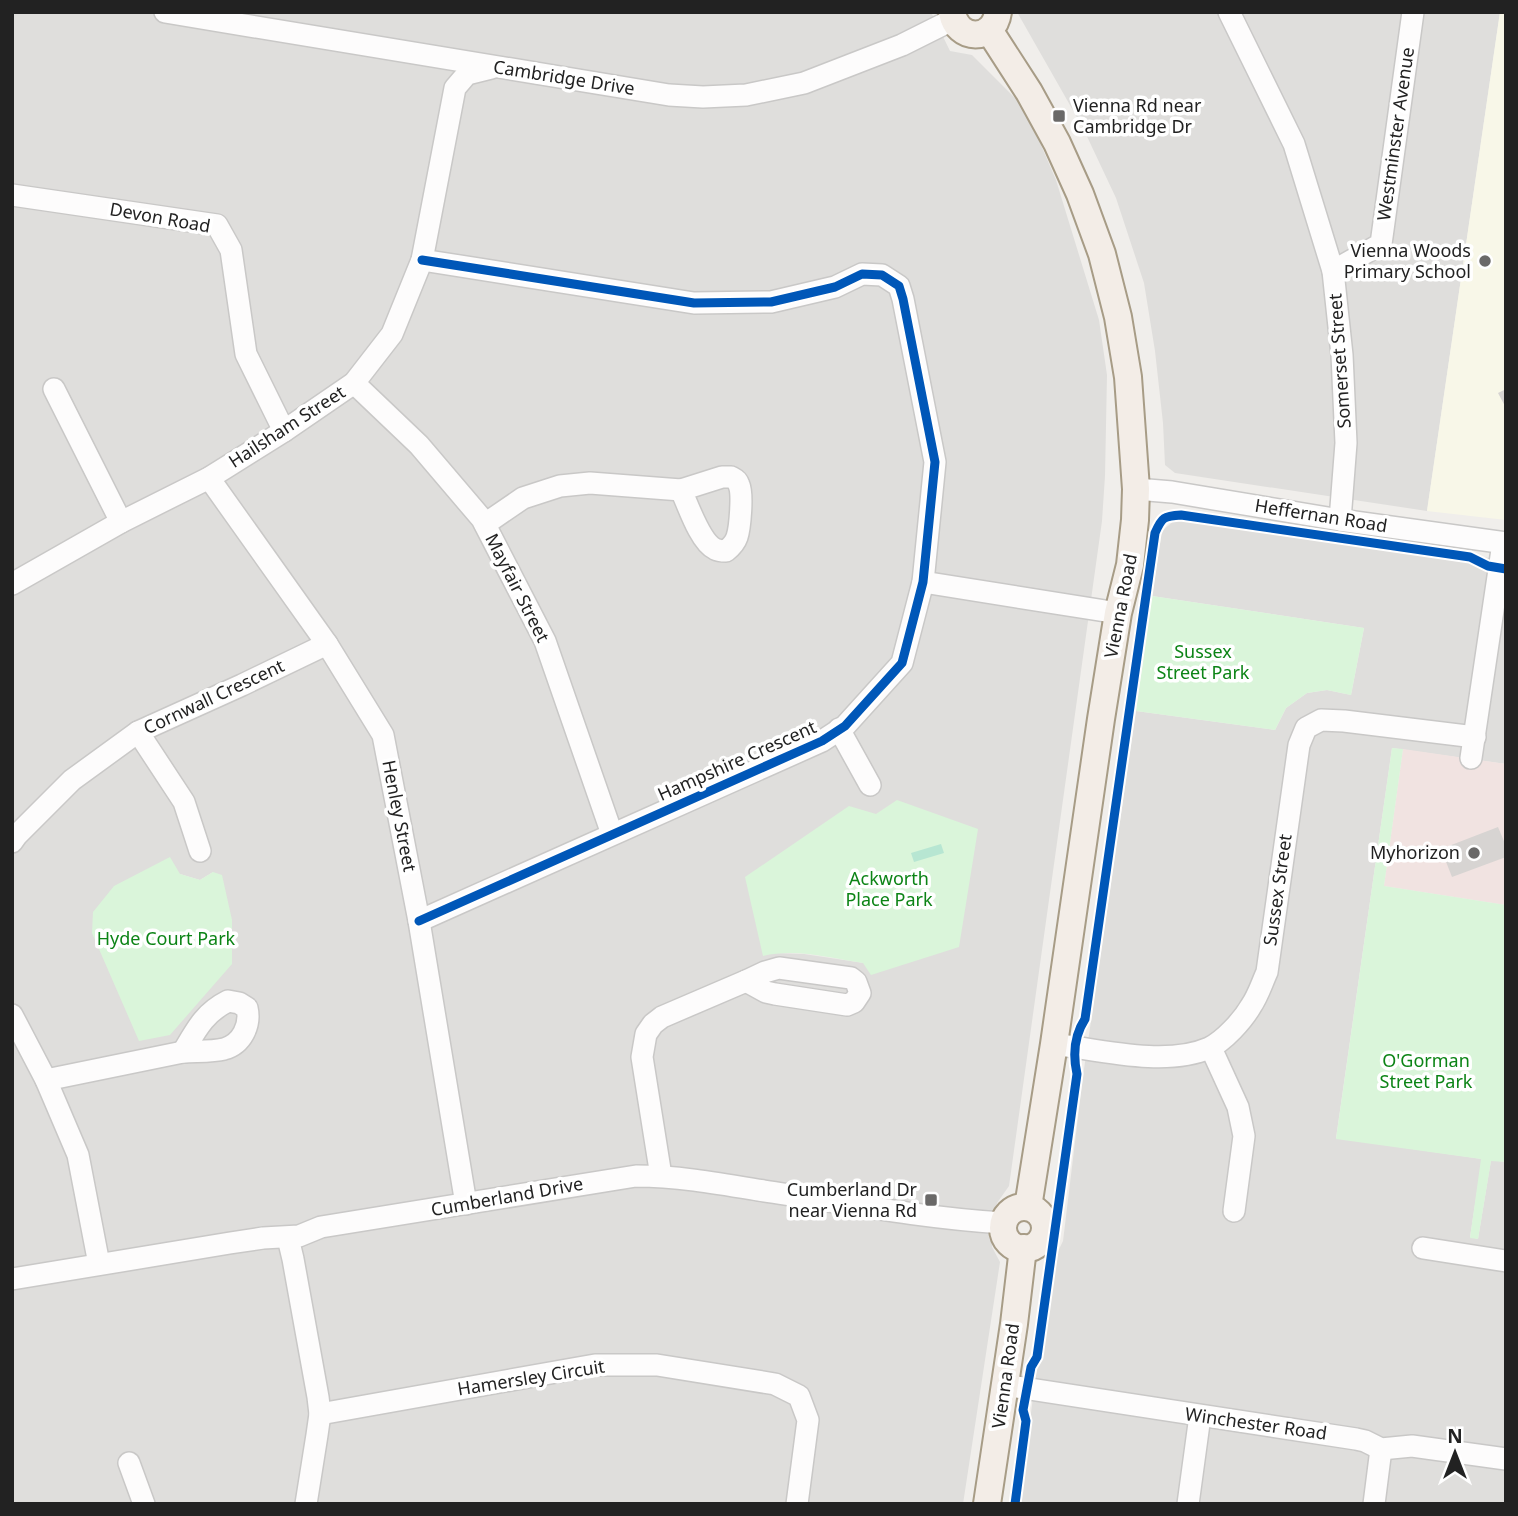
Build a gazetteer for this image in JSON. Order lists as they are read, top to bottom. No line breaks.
{"streets":{"main road":["Vienna Road"],"street":["Cambridge Drive","Westminster Avenue","Devon Road","Somerset Street","Hailsham Street","Heffernan Road","Mayfair Street","Cornwall Crescent","Hampshire Crescent","Henley Street","Sussex Street","Cumberland Drive","Hamersley Circuit","Winchester Road"]},"crossings":[["Cambridge Drive","Hailsham Street"],["Westminster Avenue","Somerset Street"],["Devon Road","Hailsham Street"],["Somerset Street","Heffernan Road"],["Hailsham Street","Mayfair Street"],["Hailsham Street","Hampshire Crescent"],["Hailsham Street","Henley Street"],["Heffernan Road","Vienna Road"],["Heffernan Road","Sussex Street"],["Mayfair Street","Hampshire Crescent"],["Vienna Road","Sussex Street"],["Vienna Road","Cumberland Drive"],["Vienna Road","Winchester Road"],["Cornwall Crescent","Henley Street"],["Hampshire Crescent","Henley Street"],["Henley Street","Cumberland Drive"]],"parks":["Sussex Street Park","Ackworth Place Park","Hyde Court Park","O'Gorman Street Park"],"places":{"transit":["Vienna Rd near Cambridge Dr","Cumberland Dr near Vienna Rd"],"other":["Vienna Woods Primary School","Myhorizon"]},"north":"top"}
